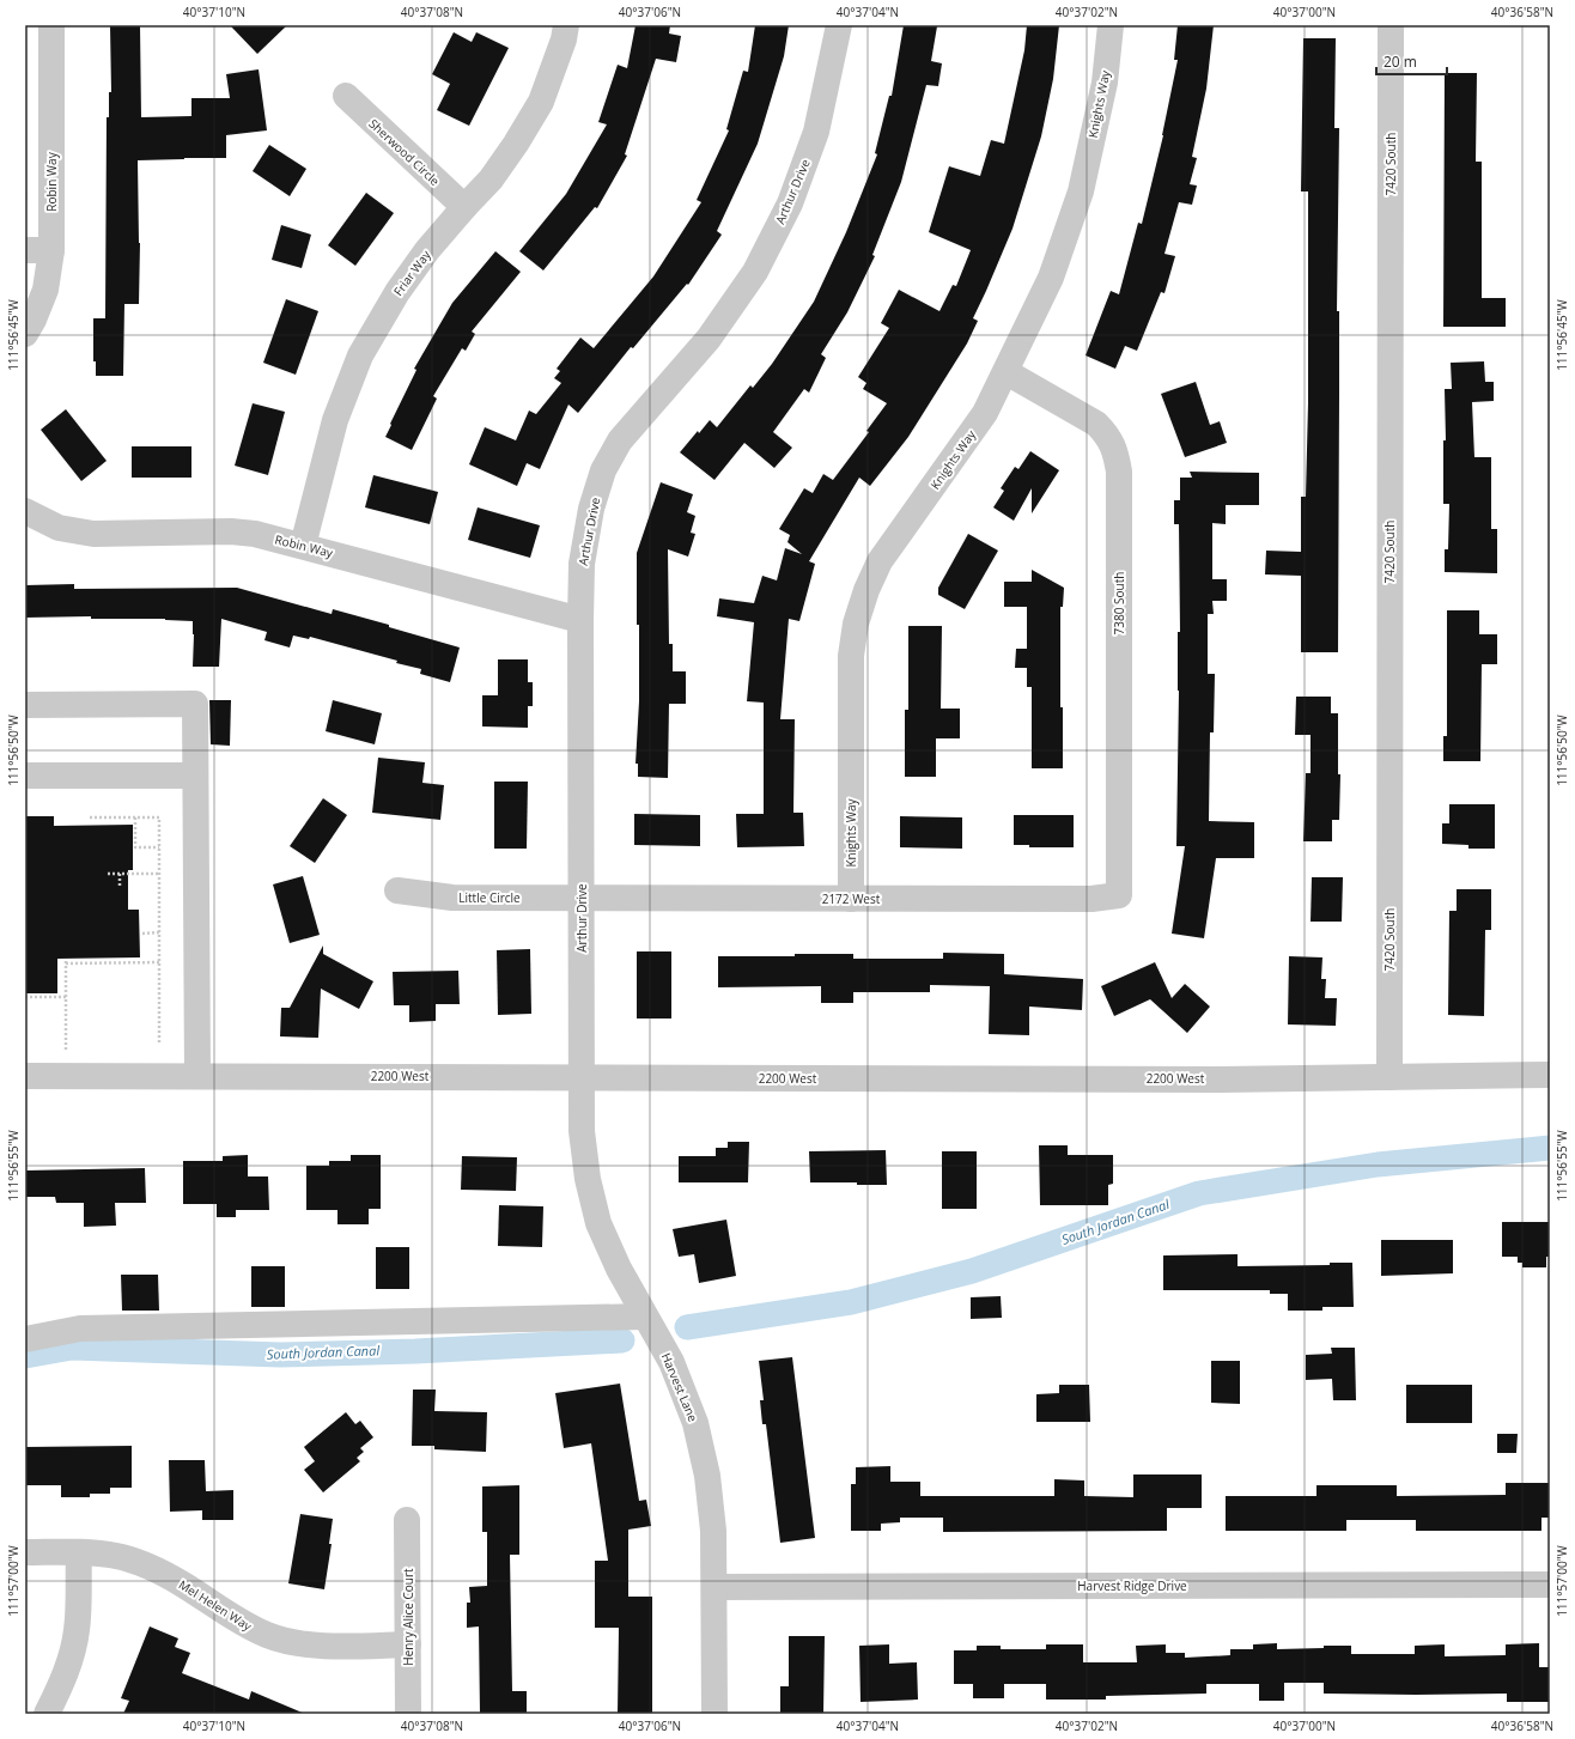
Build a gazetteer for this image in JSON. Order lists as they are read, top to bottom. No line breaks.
{"streets":{"street":["Knights Way","Sherwood Circle","7420 South","Robin Way","Arthur Drive","Friar Way","7380 South","Little Circle","2172 West","2200 West","Harvest Lane","Harvest Ridge Drive","Mel Helen Way","Henry Alice Court"]},"crossings":[["Knights Way","7380 South"],["Knights Way","2172 West"],["Sherwood Circle","Friar Way"],["7420 South","2200 West"],["Robin Way","Arthur Drive"],["Robin Way","Friar Way"],["Arthur Drive","Little Circle"],["Arthur Drive","2172 West"],["Arthur Drive","2200 West"],["Arthur Drive","Harvest Lane"],["7380 South","2172 West"],["Little Circle","2172 West"],["2200 West","Harvest Lane"],["Harvest Lane","Harvest Ridge Drive"],["Mel Helen Way","Henry Alice Court"]],"water":["South Jordan Canal"],"scale_bar":"20 m","coordinates":["40°37'10\"N","40°37'08\"N","40°37'06\"N","40°37'04\"N","40°37'02\"N","40°37'00\"N","40°36'58\"N","111°56'45\"W","111°56'50\"W","111°56'55\"W","111°57'00\"W"]}
